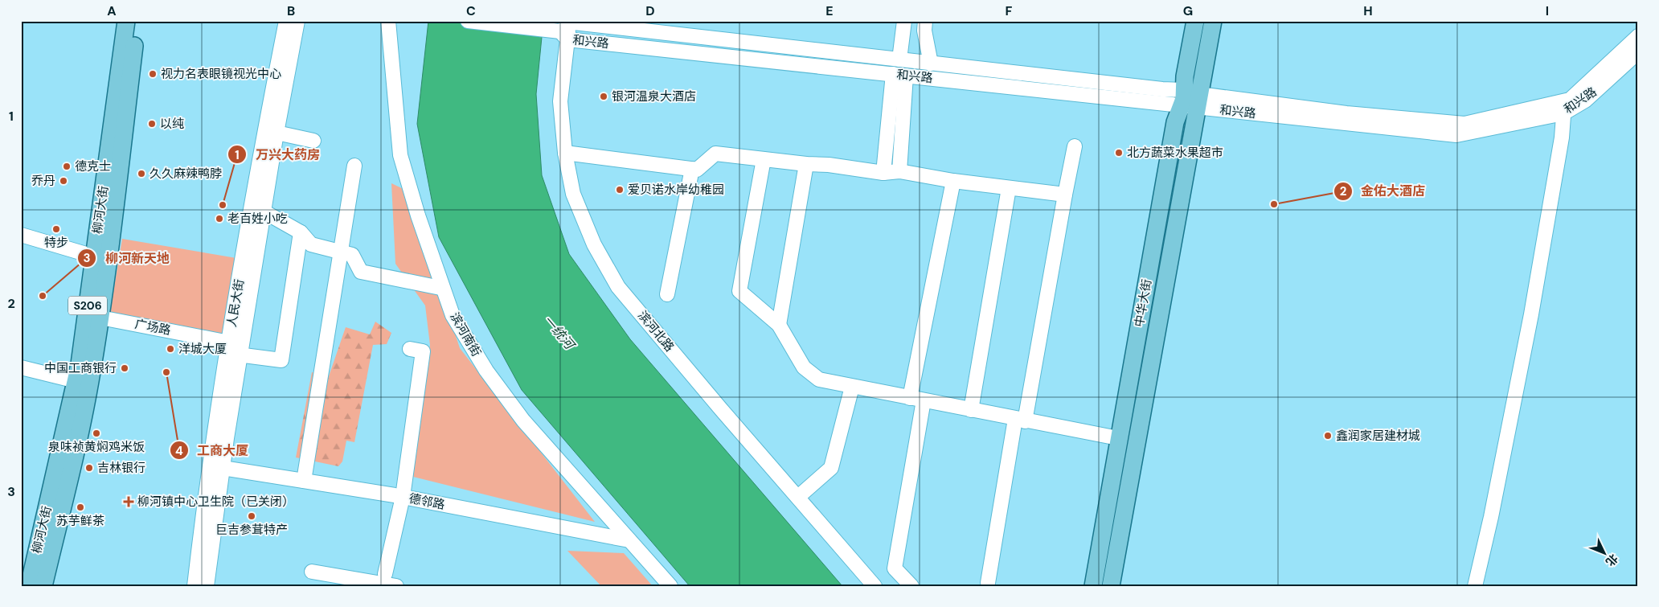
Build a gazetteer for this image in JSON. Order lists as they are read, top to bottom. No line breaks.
{"streets":{"main road":["柳河大街","中华大街","S206"],"street":["和兴路","人民大街","广场路","滨河北路","滨河南街","德邻路"]},"crossings":[["和兴路","中华大街"],["和兴路","滨河北路"],["柳河大街","广场路"],["人民大街","广场路"],["人民大街","德邻路"],["滨河南街","德邻路"]],"water":["一统河"],"places":{"other":["视力名表眼镜视光中心","银河温泉大酒店","以纯","北方蔬菜水果超市","德克士","久久麻辣鸭脖","乔丹","爱贝诺水岸幼稚园","金佑大酒店","万兴大药房","老百姓小吃","特步","柳河新天地","洋城大厦","中国工商银行","工商大厦","泉味祯黄焖鸡米饭","鑫润家居建材城","吉林银行","苏芋鲜茶","巨吉参茸特产"],"health":["柳河镇中心卫生院（已关闭）"]},"north":"bottom right","grid":{"columns":["A","B","C","D","E","F","G","H","I"],"rows":["1","2","3"]}}
